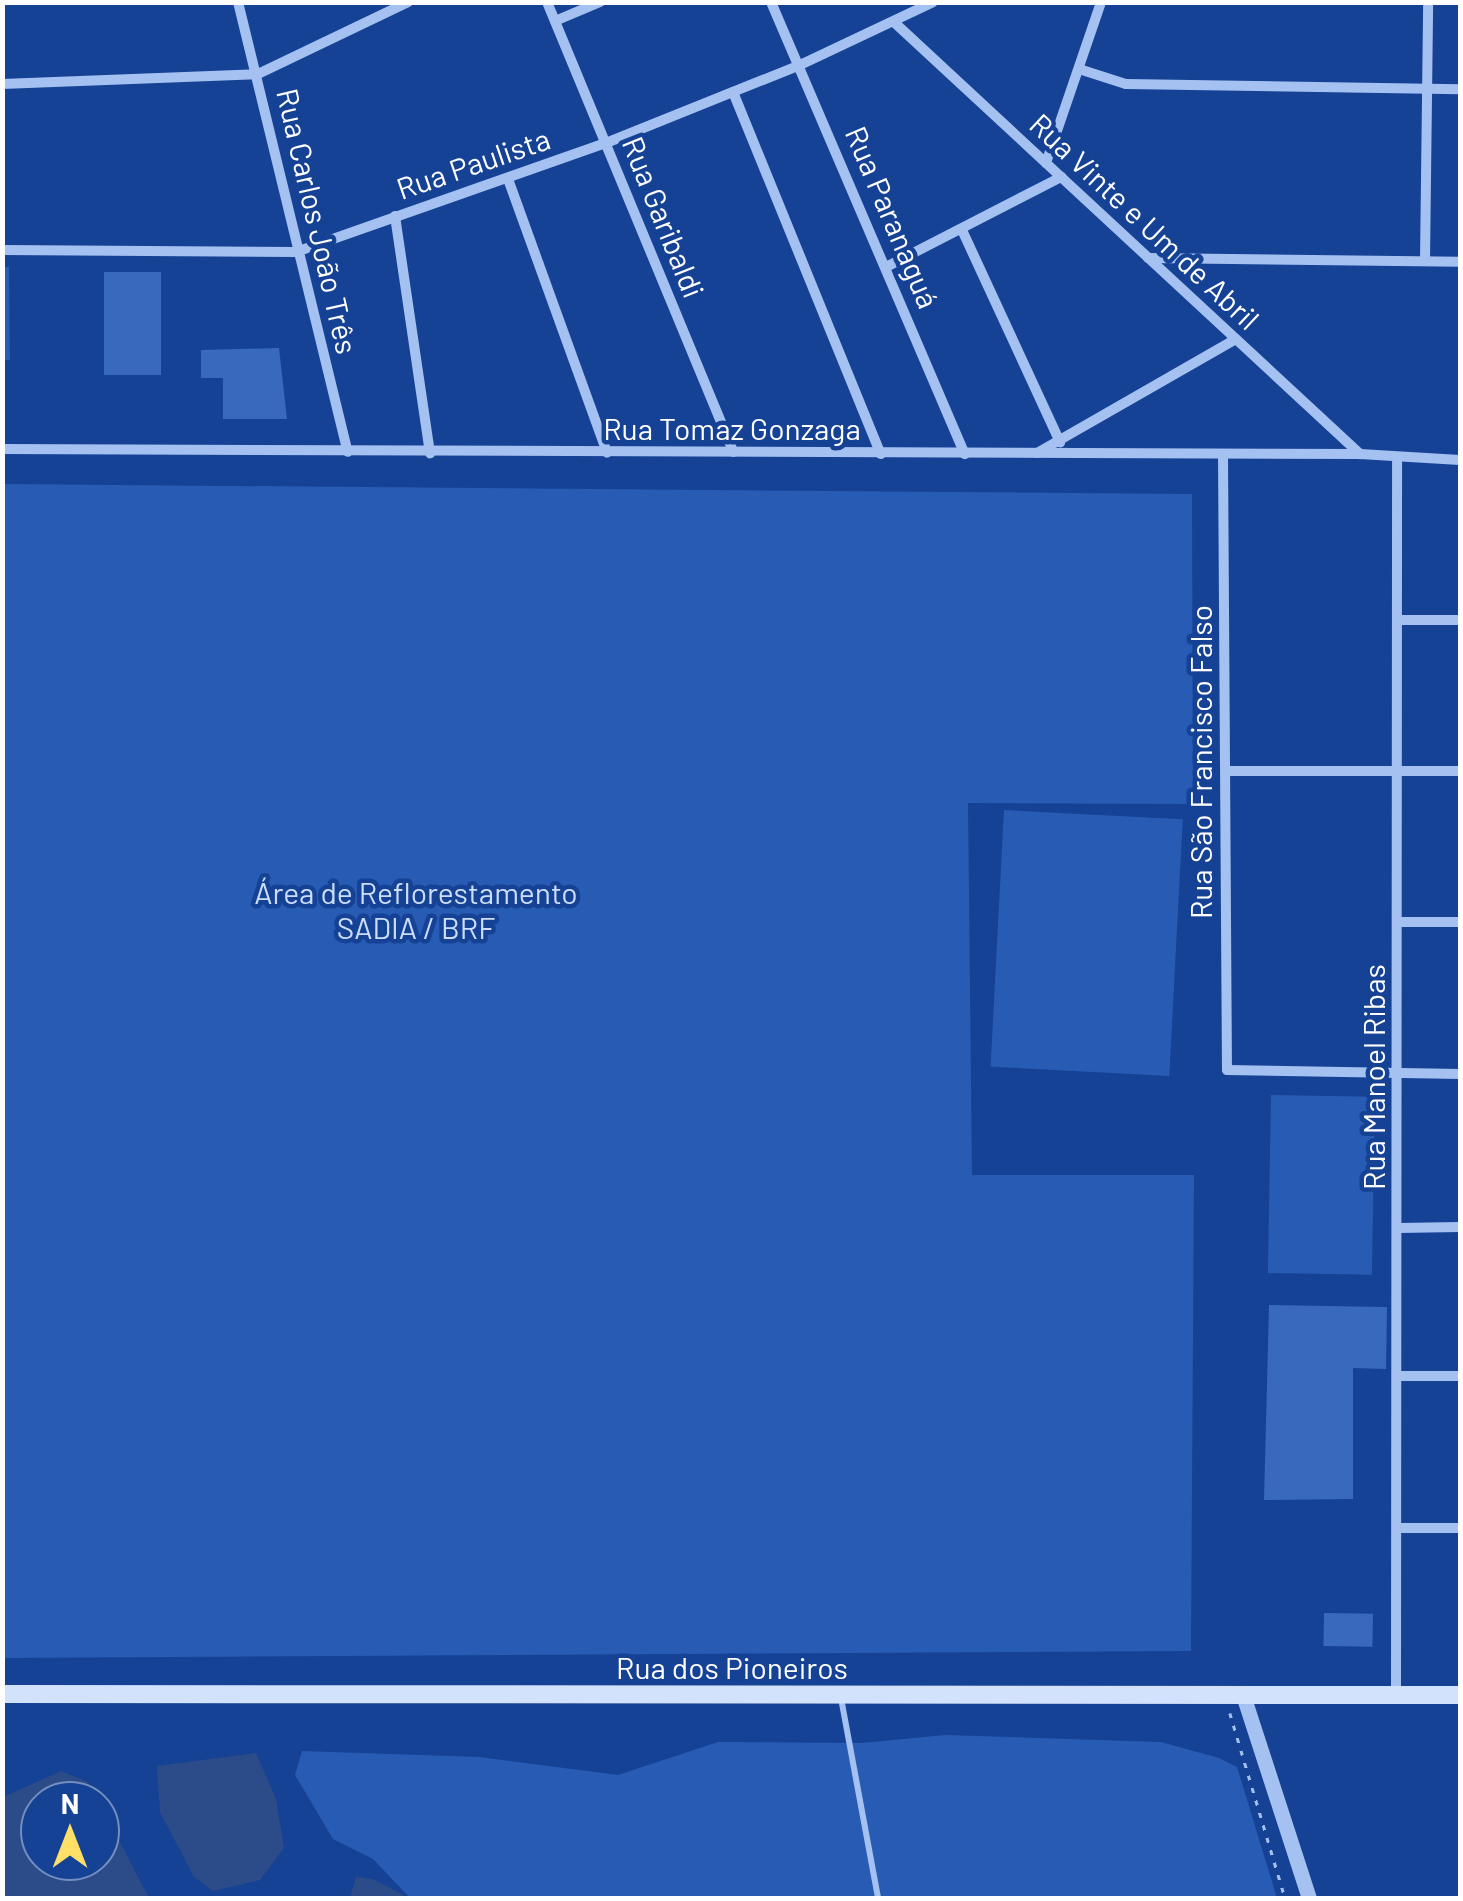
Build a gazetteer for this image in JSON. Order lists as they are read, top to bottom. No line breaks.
{"streets":{"main road":["Rua dos Pioneiros"],"street":["Rua Paulista","Rua Garibaldi","Rua Paranaguá","Rua Carlos João Três","Rua Vinte e Um de Abril","Rua Tomaz Gonzaga","Rua São Francisco Falso","Rua Manoel Ribas"]},"crossings":[["Rua Paulista","Rua Garibaldi"],["Rua Paulista","Rua Paranaguá"],["Rua Paulista","Rua Carlos João Três"],["Rua Paulista","Rua Vinte e Um de Abril"],["Rua Garibaldi","Rua Tomaz Gonzaga"],["Rua Paranaguá","Rua Tomaz Gonzaga"],["Rua Carlos João Três","Rua Tomaz Gonzaga"],["Rua Vinte e Um de Abril","Rua Tomaz Gonzaga"],["Rua Tomaz Gonzaga","Rua São Francisco Falso"],["Rua Tomaz Gonzaga","Rua Manoel Ribas"],["Rua São Francisco Falso","Rua Manoel Ribas"],["Rua Manoel Ribas","Rua dos Pioneiros"]],"parks":["Área de Reflorestamento SADIA / BRF"],"north":"top"}
